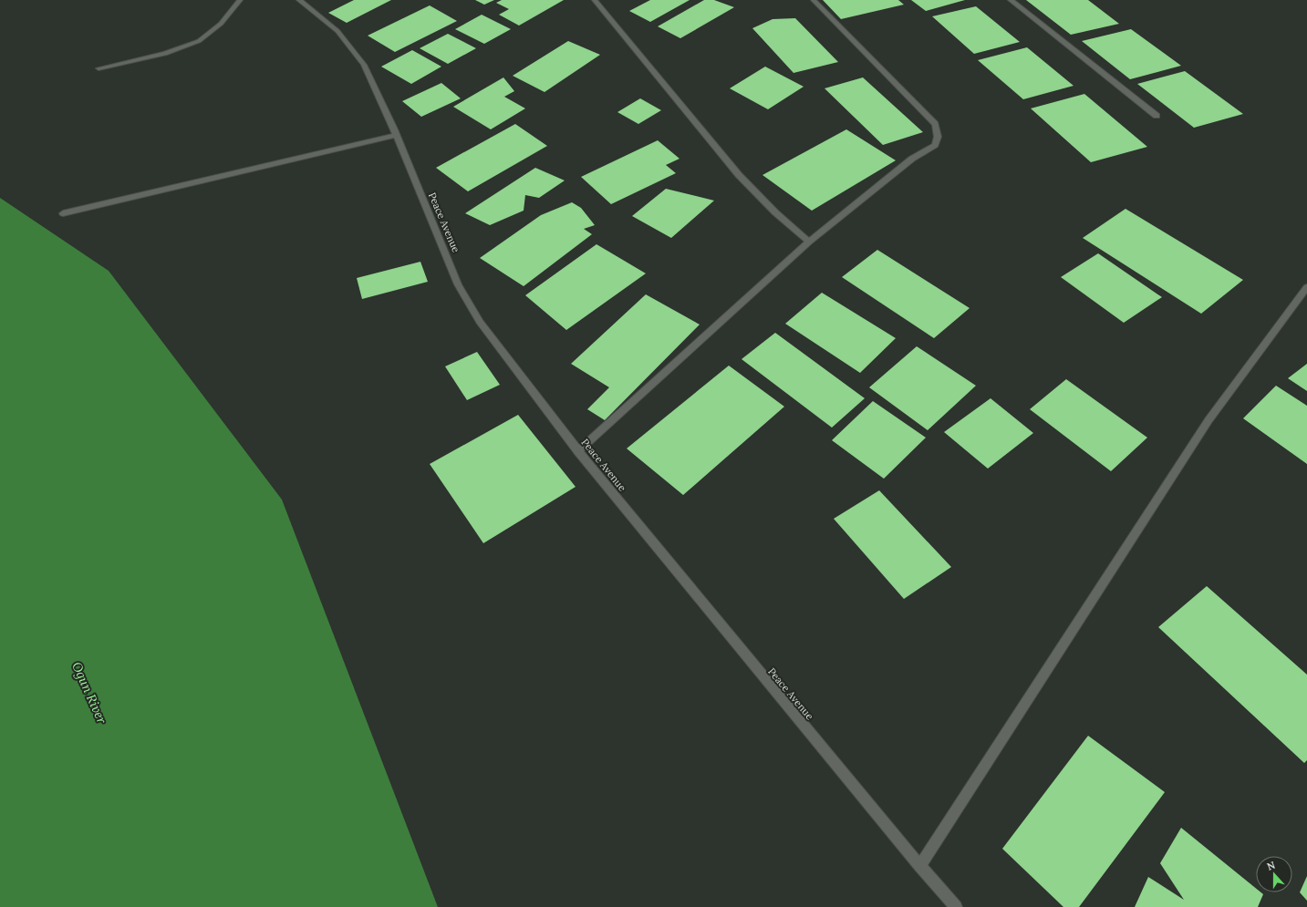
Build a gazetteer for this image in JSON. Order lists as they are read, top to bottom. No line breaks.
{"streets":{"street":["Peace Avenue"]},"water":["Ogun River"],"north":"top"}
